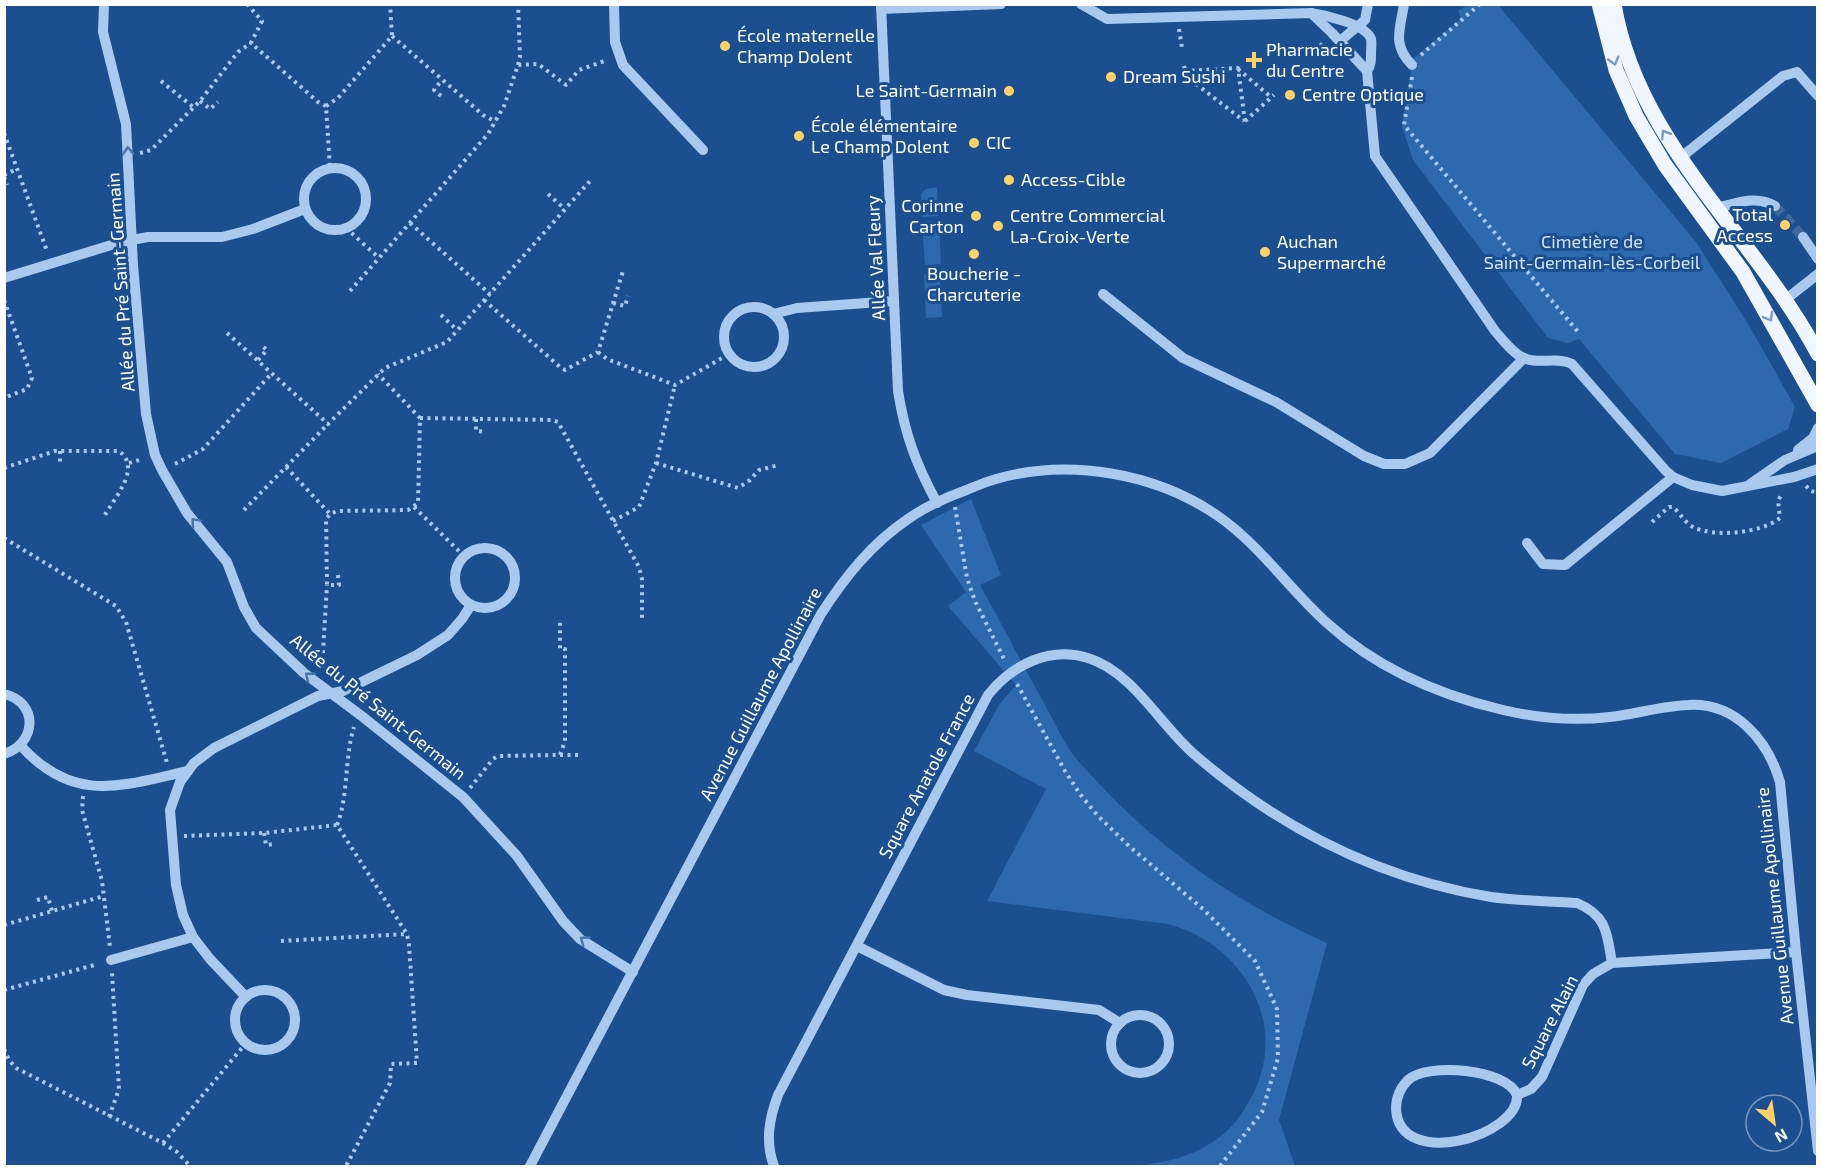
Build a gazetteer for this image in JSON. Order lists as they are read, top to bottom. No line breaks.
{"streets":{"street":["Allée Val Fleury","Allée du Pré Saint-Germain","Avenue Guillaume Apollinaire","Square Anatole France","Square Alain"]},"crossings":[["Allée Val Fleury","Avenue Guillaume Apollinaire"],["Allée du Pré Saint-Germain","Avenue Guillaume Apollinaire"],["Square Anatole France","Square Alain"]],"one_way":["Allée du Pré Saint-Germain"],"parks":["Cimetière de Saint-Germain-lès-Corbeil"],"places":{"other":["École maternelle Champ Dolent","Dream Sushi","Le Saint-Germain","Centre Optique","École élémentaire Le Champ Dolent","CIC","Access-Cible","Corinne Carton","Total Access","Centre Commercial La-Croix-Verte","Auchan Supermarché","Boucherie - Charcuterie"],"health":["Pharmacie du Centre"]},"north":"bottom right"}
